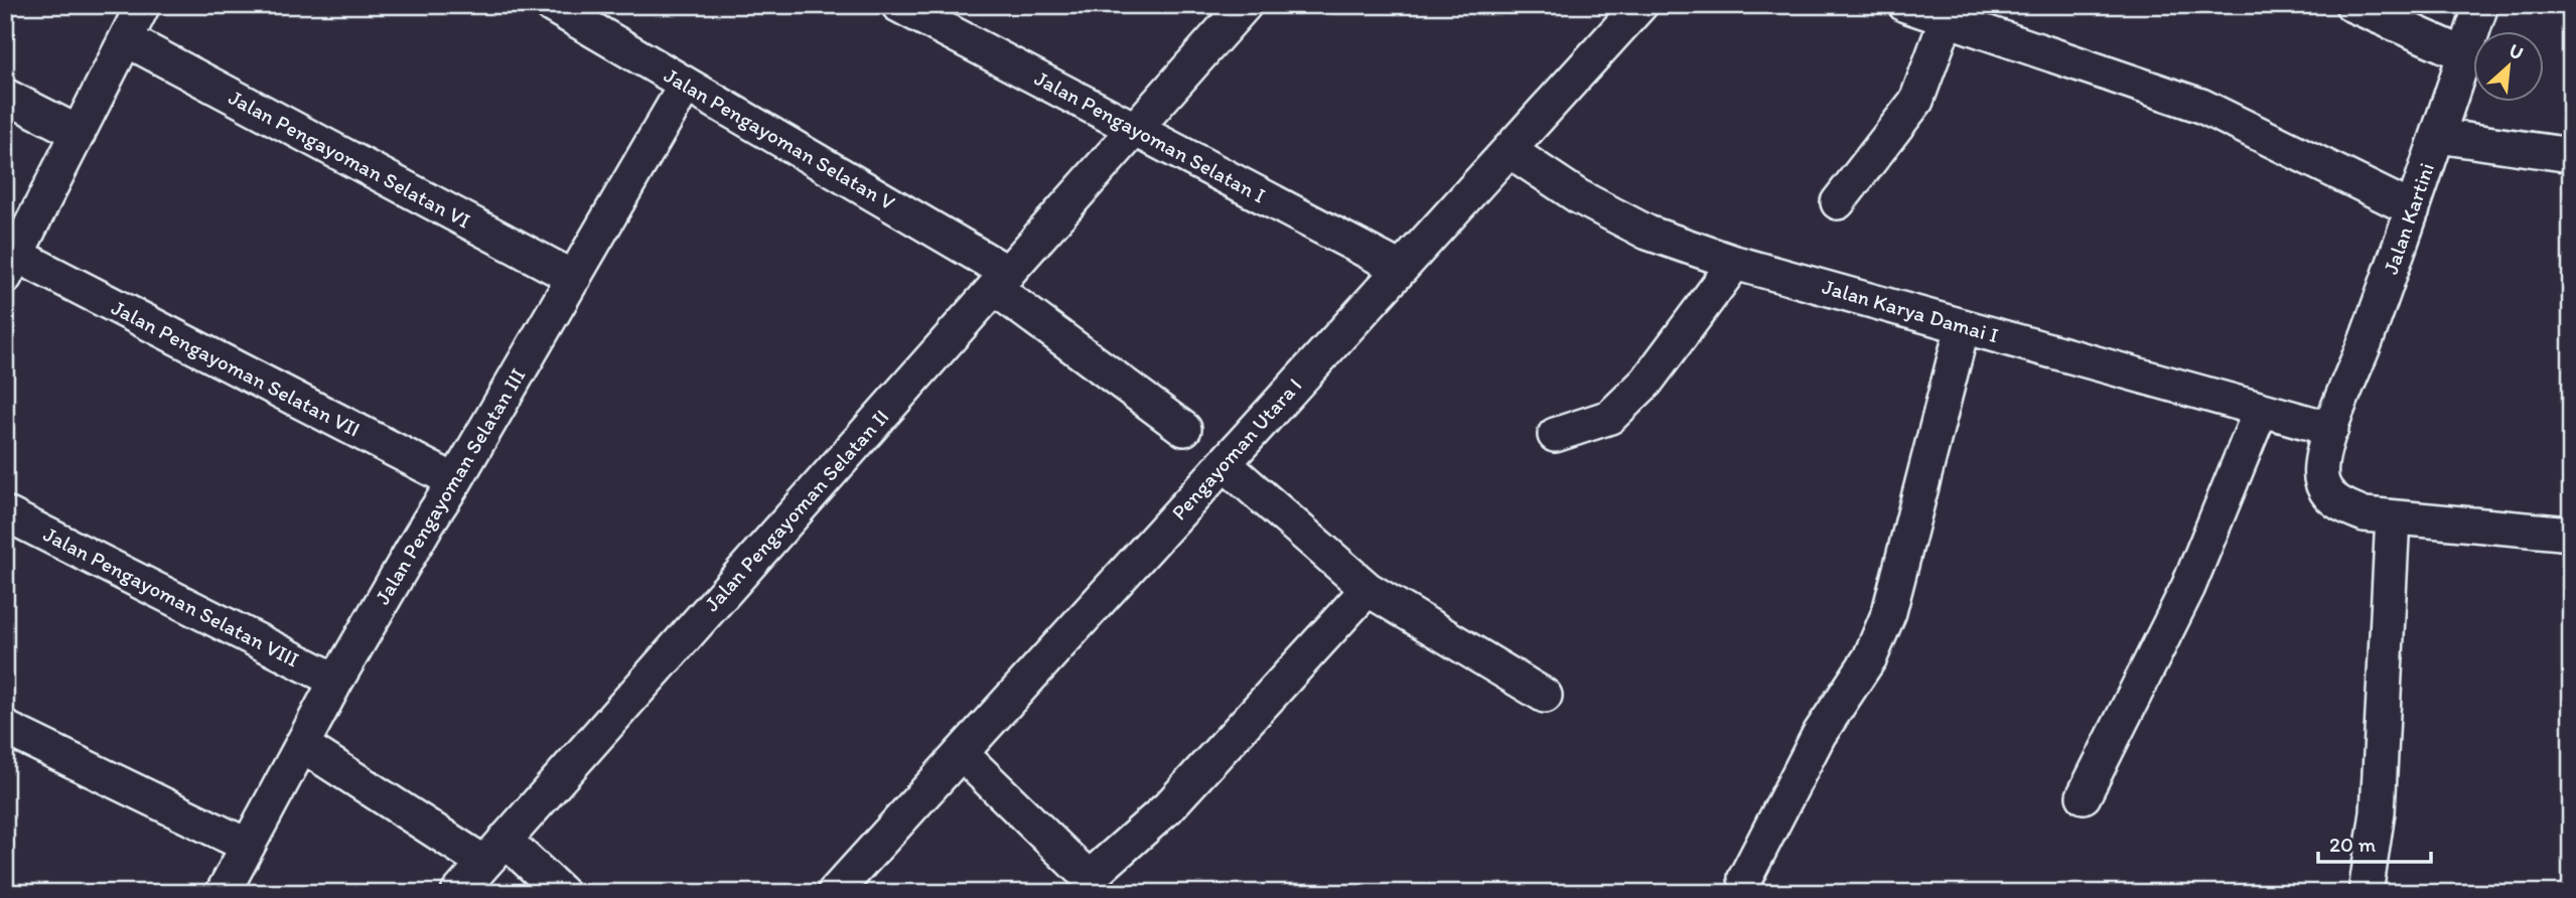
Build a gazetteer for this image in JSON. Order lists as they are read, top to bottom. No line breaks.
{"streets":{"street":["Jalan Pengayoman Selatan I","Jalan Pengayoman Selatan V","Jalan Pengayoman Selatan VI","Jalan Kartini","Jalan Karya Damai I","Jalan Pengayoman Selatan VII","Pengayoman Utara I","Jalan Pengayoman Selatan III","Jalan Pengayoman Selatan II","Jalan Pengayoman Selatan VIII"]},"crossings":[["Jalan Pengayoman Selatan I","Pengayoman Utara I"],["Jalan Pengayoman Selatan I","Jalan Pengayoman Selatan II"],["Jalan Pengayoman Selatan V","Jalan Pengayoman Selatan III"],["Jalan Pengayoman Selatan V","Jalan Pengayoman Selatan II"],["Jalan Pengayoman Selatan VI","Jalan Pengayoman Selatan III"],["Jalan Kartini","Jalan Karya Damai I"],["Jalan Karya Damai I","Pengayoman Utara I"],["Jalan Pengayoman Selatan VII","Jalan Pengayoman Selatan III"],["Jalan Pengayoman Selatan III","Jalan Pengayoman Selatan VIII"]],"scale_bar":"20 m","north":"top right"}
